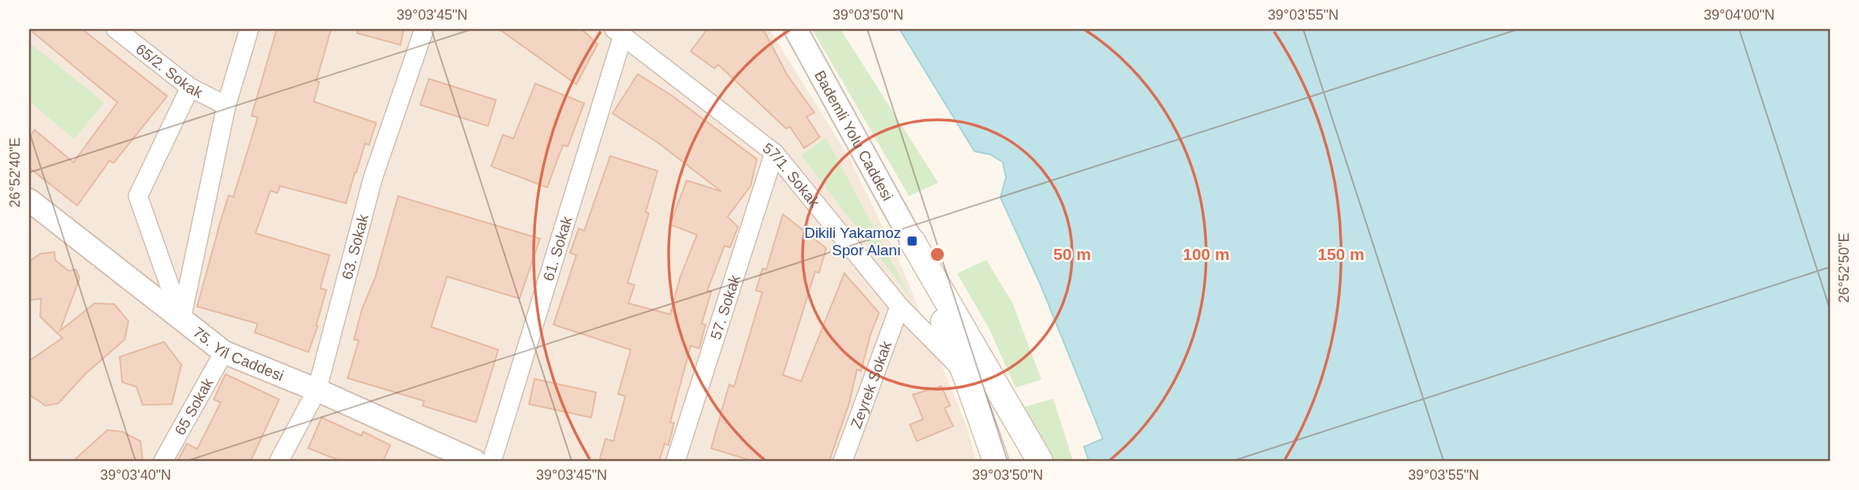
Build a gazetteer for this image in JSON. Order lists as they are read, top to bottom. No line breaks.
{"streets":{"street":["65/2. Sokak","Bademli Yolu Caddesi","57/1. Sokak","63. Sokak","61. Sokak","57. Sokak","75. Yil Caddesi","Zeyrek Sokak","65 Sokak"]},"crossings":[["57/1. Sokak","61. Sokak"],["57/1. Sokak","57. Sokak"],["57/1. Sokak","Zeyrek Sokak"],["63. Sokak","75. Yil Caddesi"],["75. Yil Caddesi","65 Sokak"]],"places":{"transit":["Dikili Yakamoz Spor Alanı"]},"coordinates":["39°03'45\"N","39°03'50\"N","39°03'55\"N","39°04'00\"N","26°52'40\"E","26°52'50\"E","39°03'40\"N"],"rings":["50 m","100 m","150 m"]}
